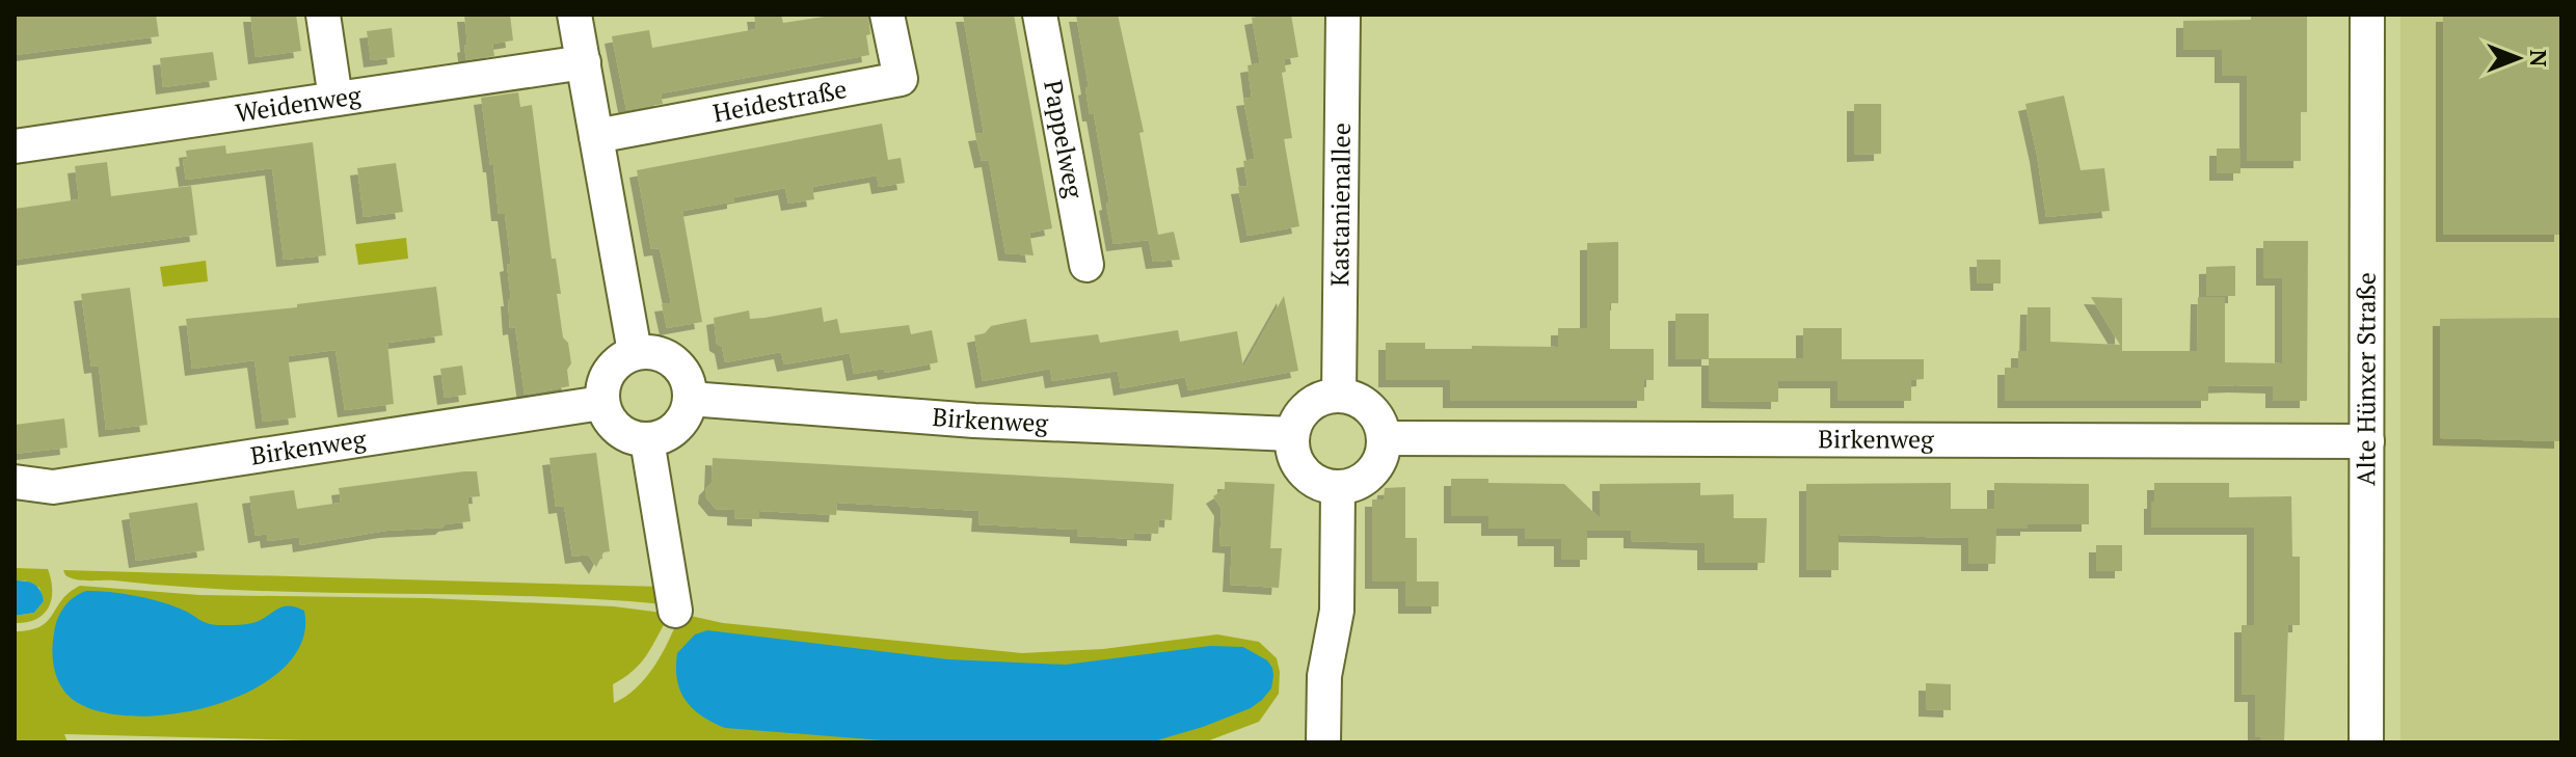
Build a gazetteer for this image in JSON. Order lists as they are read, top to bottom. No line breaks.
{"streets":{"street":["Heidestraße","Weidenweg","Pappelweg","Kastanienallee","Alte Hünxer Straße","Birkenweg"]},"crossings":[["Kastanienallee","Birkenweg"],["Alte Hünxer Straße","Birkenweg"]],"north":"right"}
